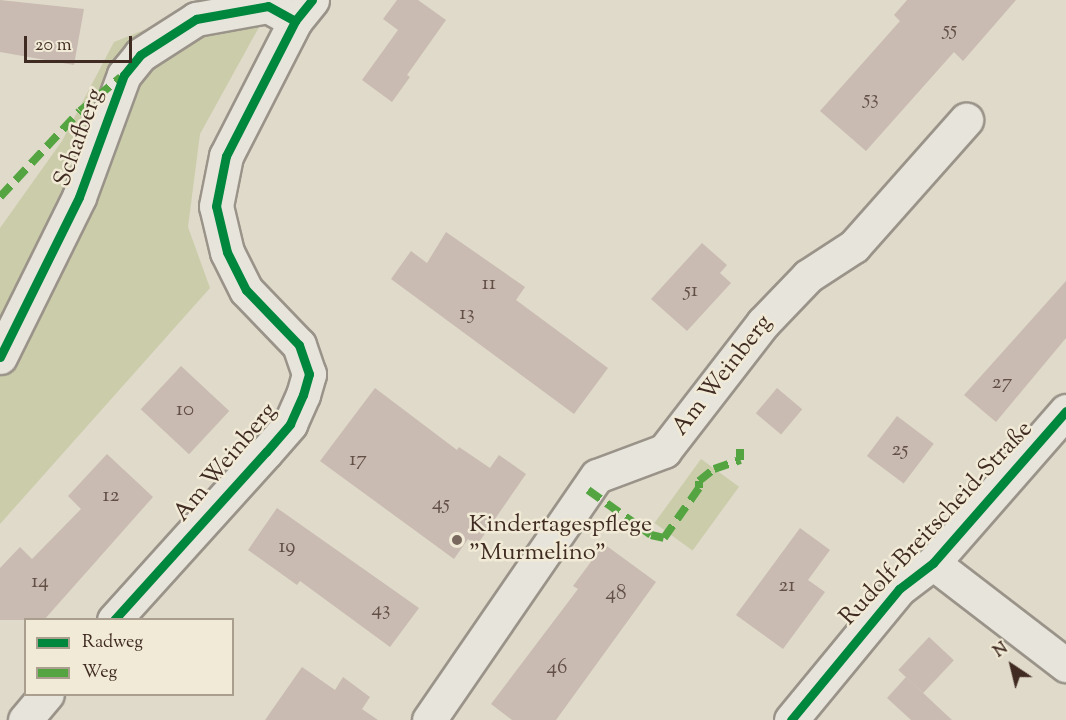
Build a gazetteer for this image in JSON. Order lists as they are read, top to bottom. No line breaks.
{"streets":{"street":["Schafberg","Am Weinberg","Rudolf-Breitscheid-Straße"]},"crossings":[["Schafberg","Am Weinberg"]],"places":["Kindertagespflege \"Murmelino\""],"house_numbers":["55","53","11","51","13","27","10","25","17","12","45","19","14","21","48","43","46"],"legend":["Radweg","Weg"],"scale_bar":"20 m","north":"top left"}
